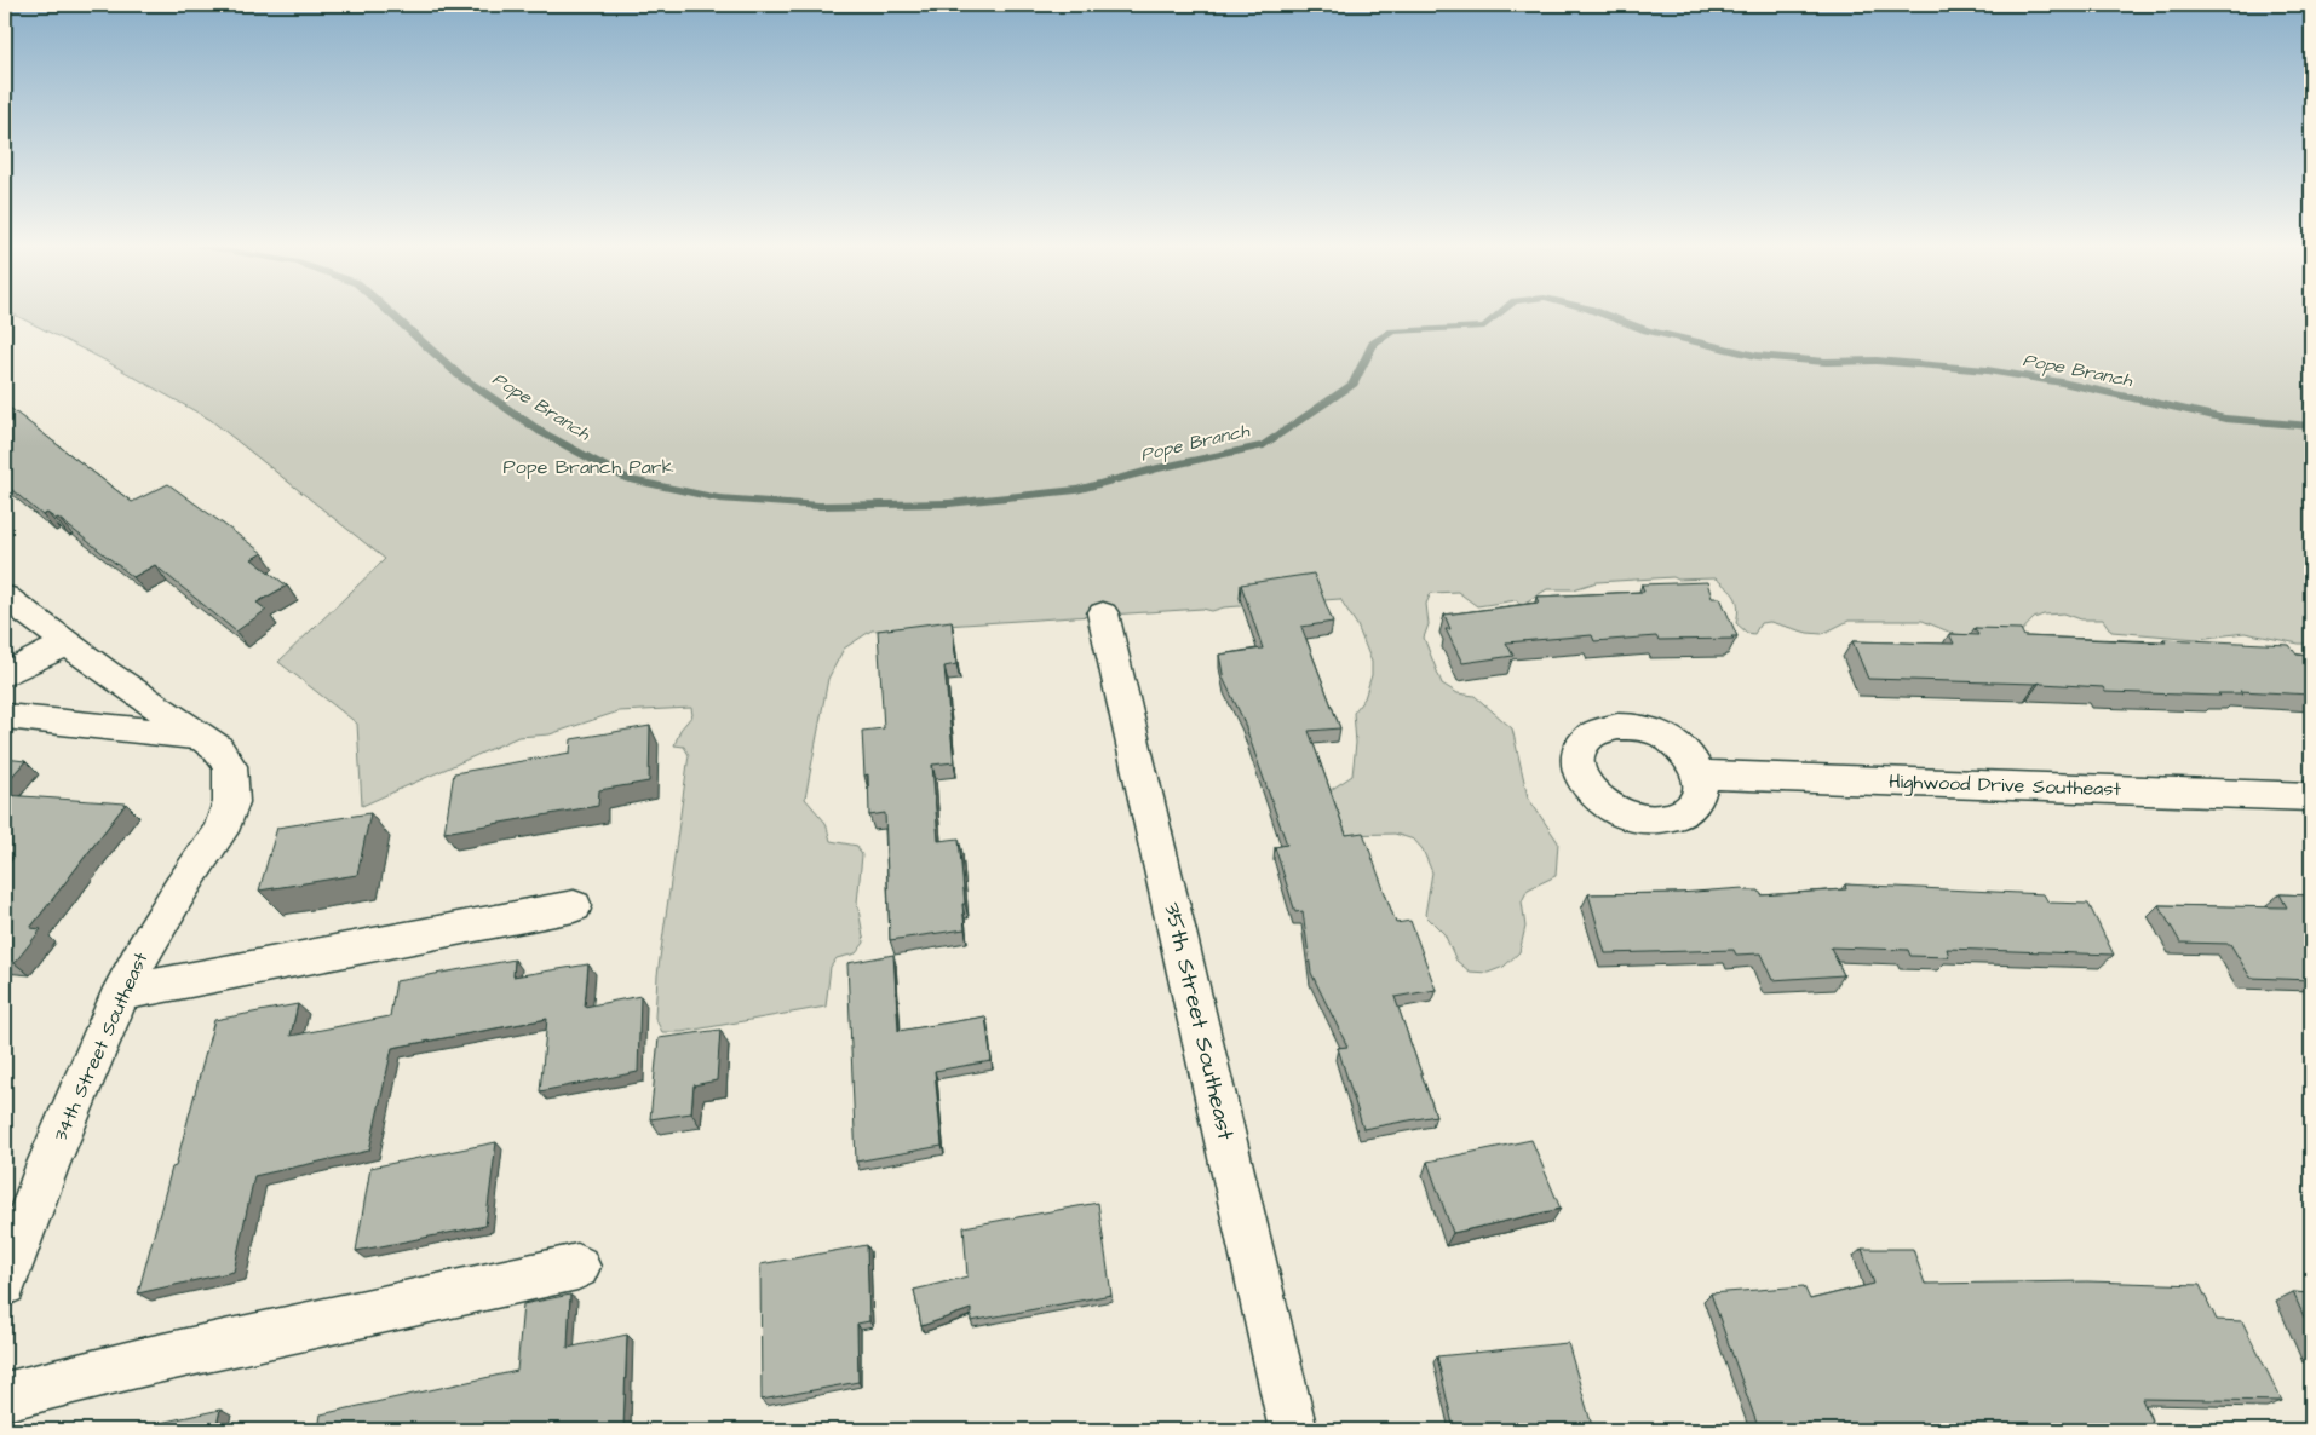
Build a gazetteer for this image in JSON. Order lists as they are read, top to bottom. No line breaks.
{"streets":{"street":["Highwood Drive Southeast","35th Street Southeast","34th Street Southeast"]},"water":["Pope Branch"],"parks":["Pope Branch Park"]}
